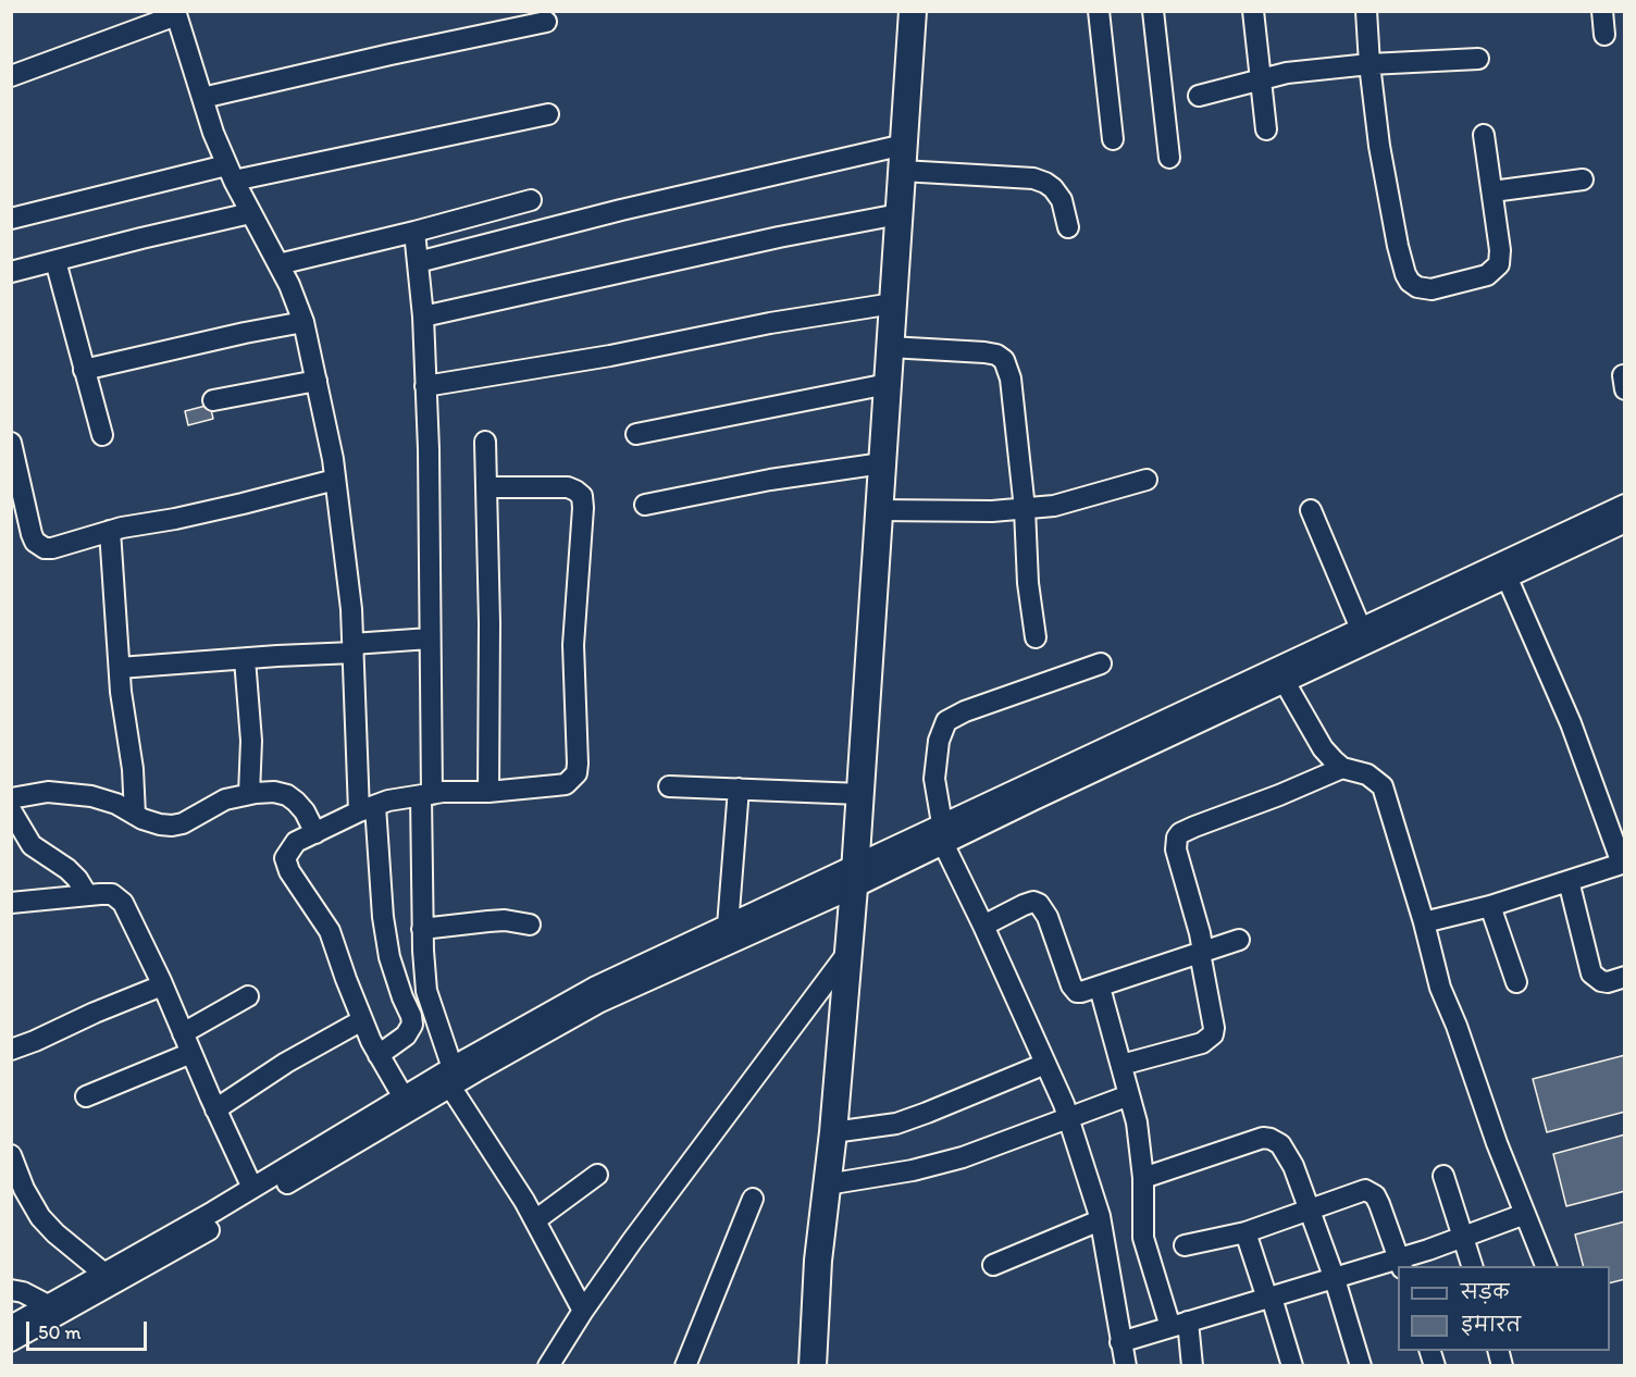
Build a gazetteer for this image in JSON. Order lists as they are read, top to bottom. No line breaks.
{"legend":["सड़क","इमारत"],"scale_bar":"50 m"}
